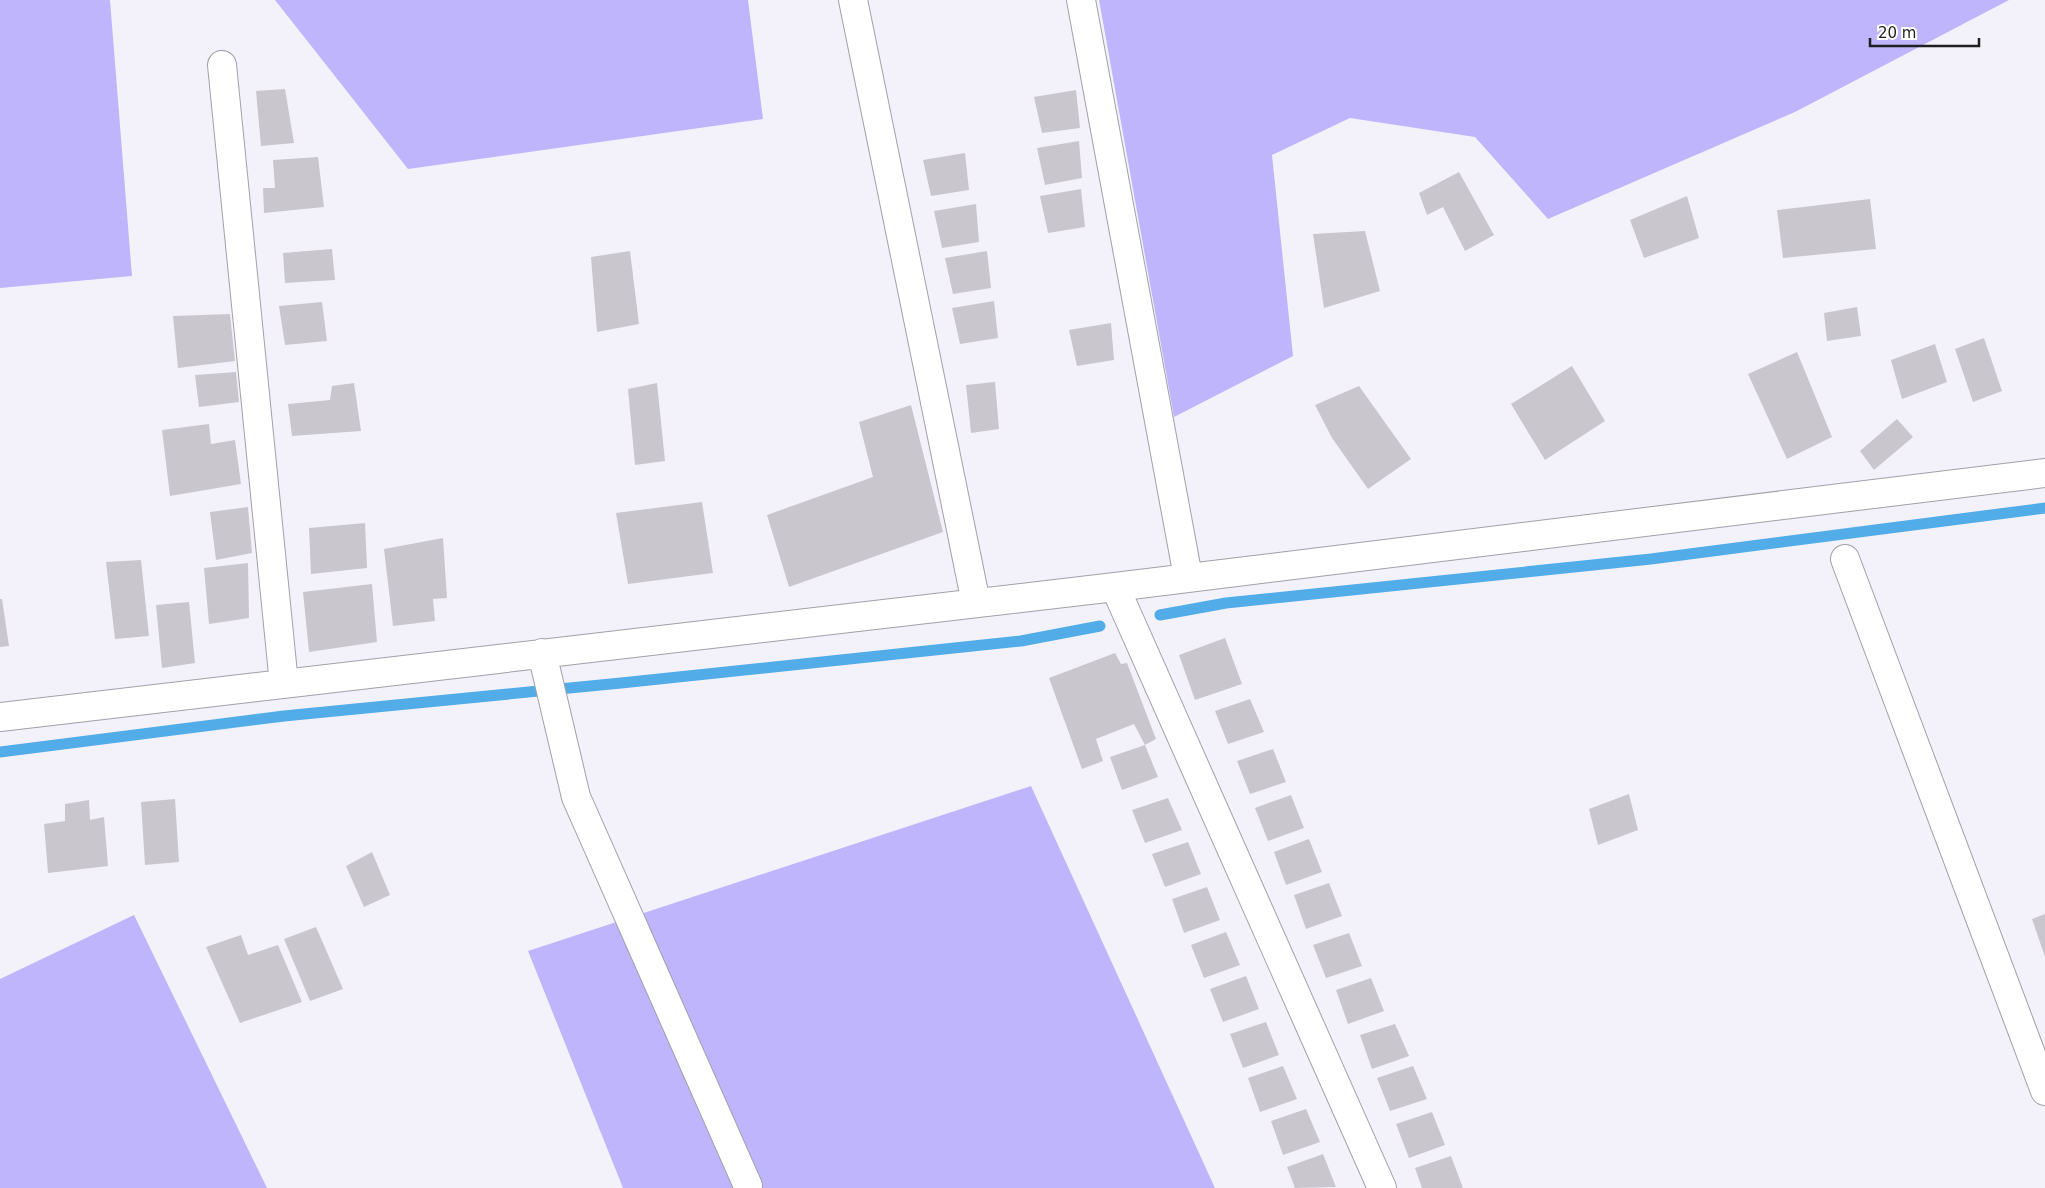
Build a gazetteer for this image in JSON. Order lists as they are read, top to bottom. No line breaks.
{"scale_bar":"20 m"}
